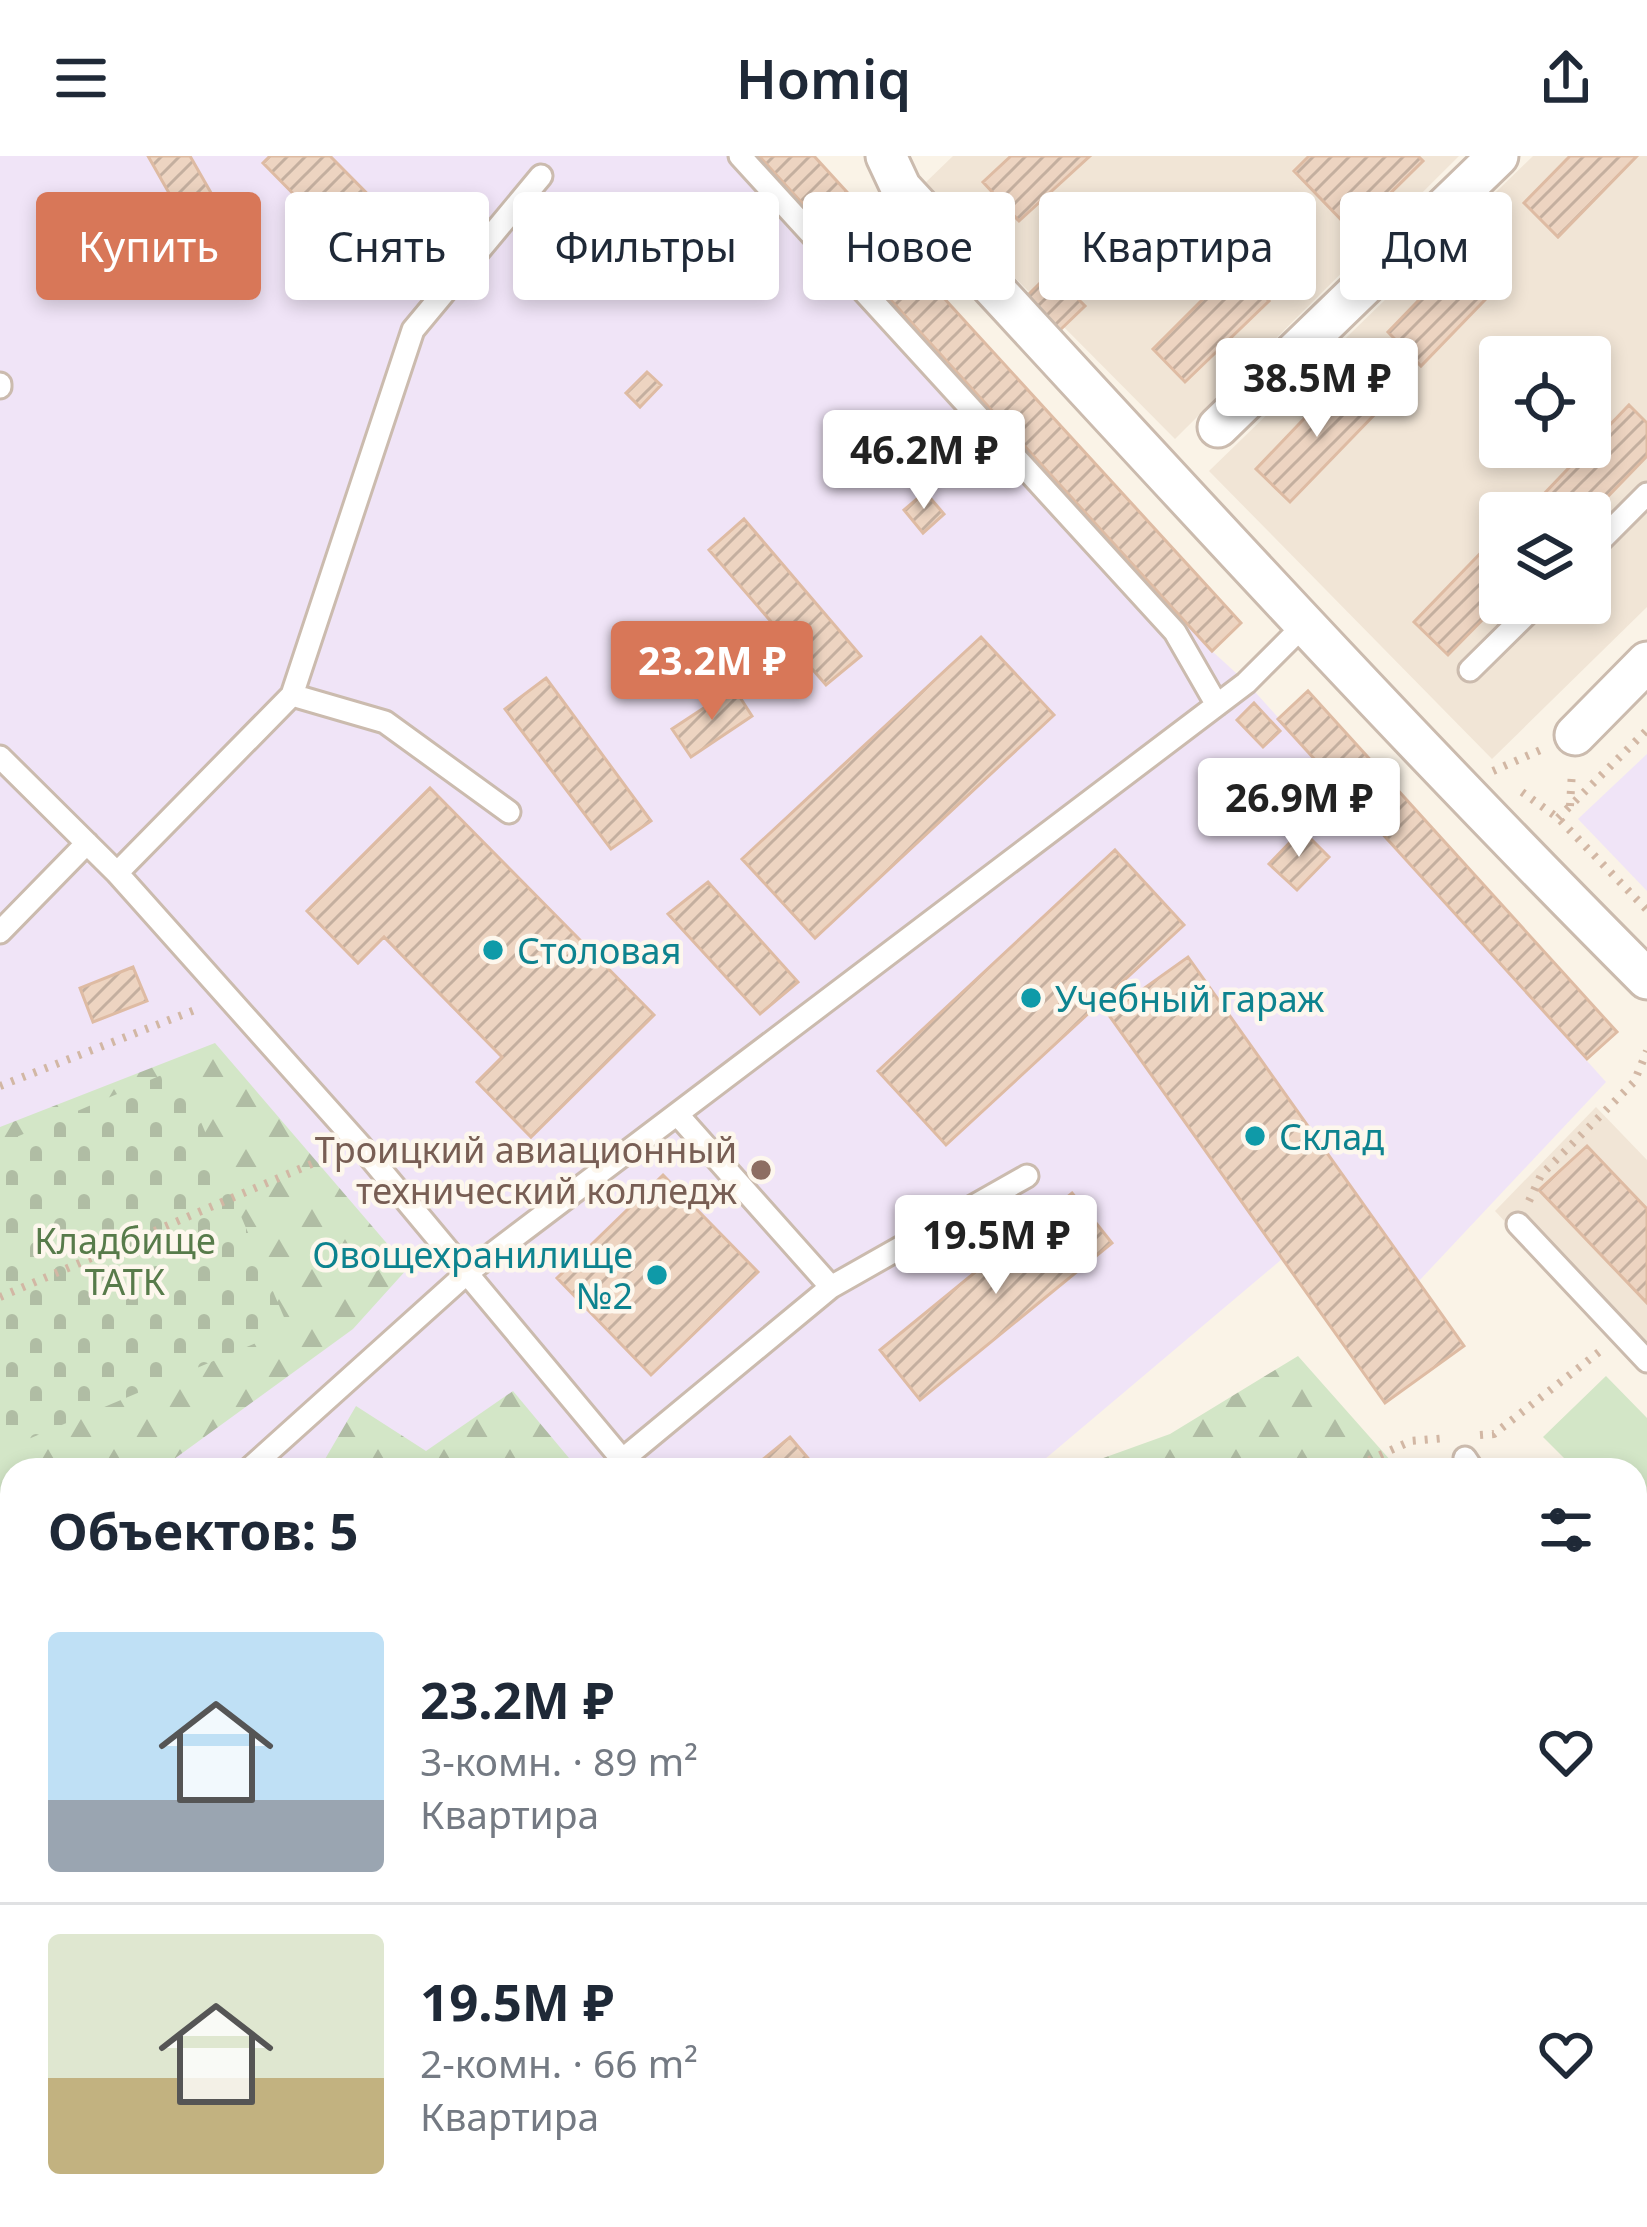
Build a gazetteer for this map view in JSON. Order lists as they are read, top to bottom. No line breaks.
{"parks":["Кладбище ТАТК"],"places":["Столовая","Учебный гараж","Склад","Троицкий авиационный технический колледж","Овощехранилище №2"],"page":{"header":"Homiq","chip":["Купить","Снять","Фильтры","Новое","Квартира","Дом"],"price":["38.5M ₽","46.2M ₽","23.2M ₽","26.9M ₽","19.5M ₽"],"heading":"Объектов: 5","list":[{"name":"23.2M ₽","note":"3-комн. · 89 m² · Квартира"},{"name":"19.5M ₽","note":"2-комн. · 66 m² · Квартира"}]}}
